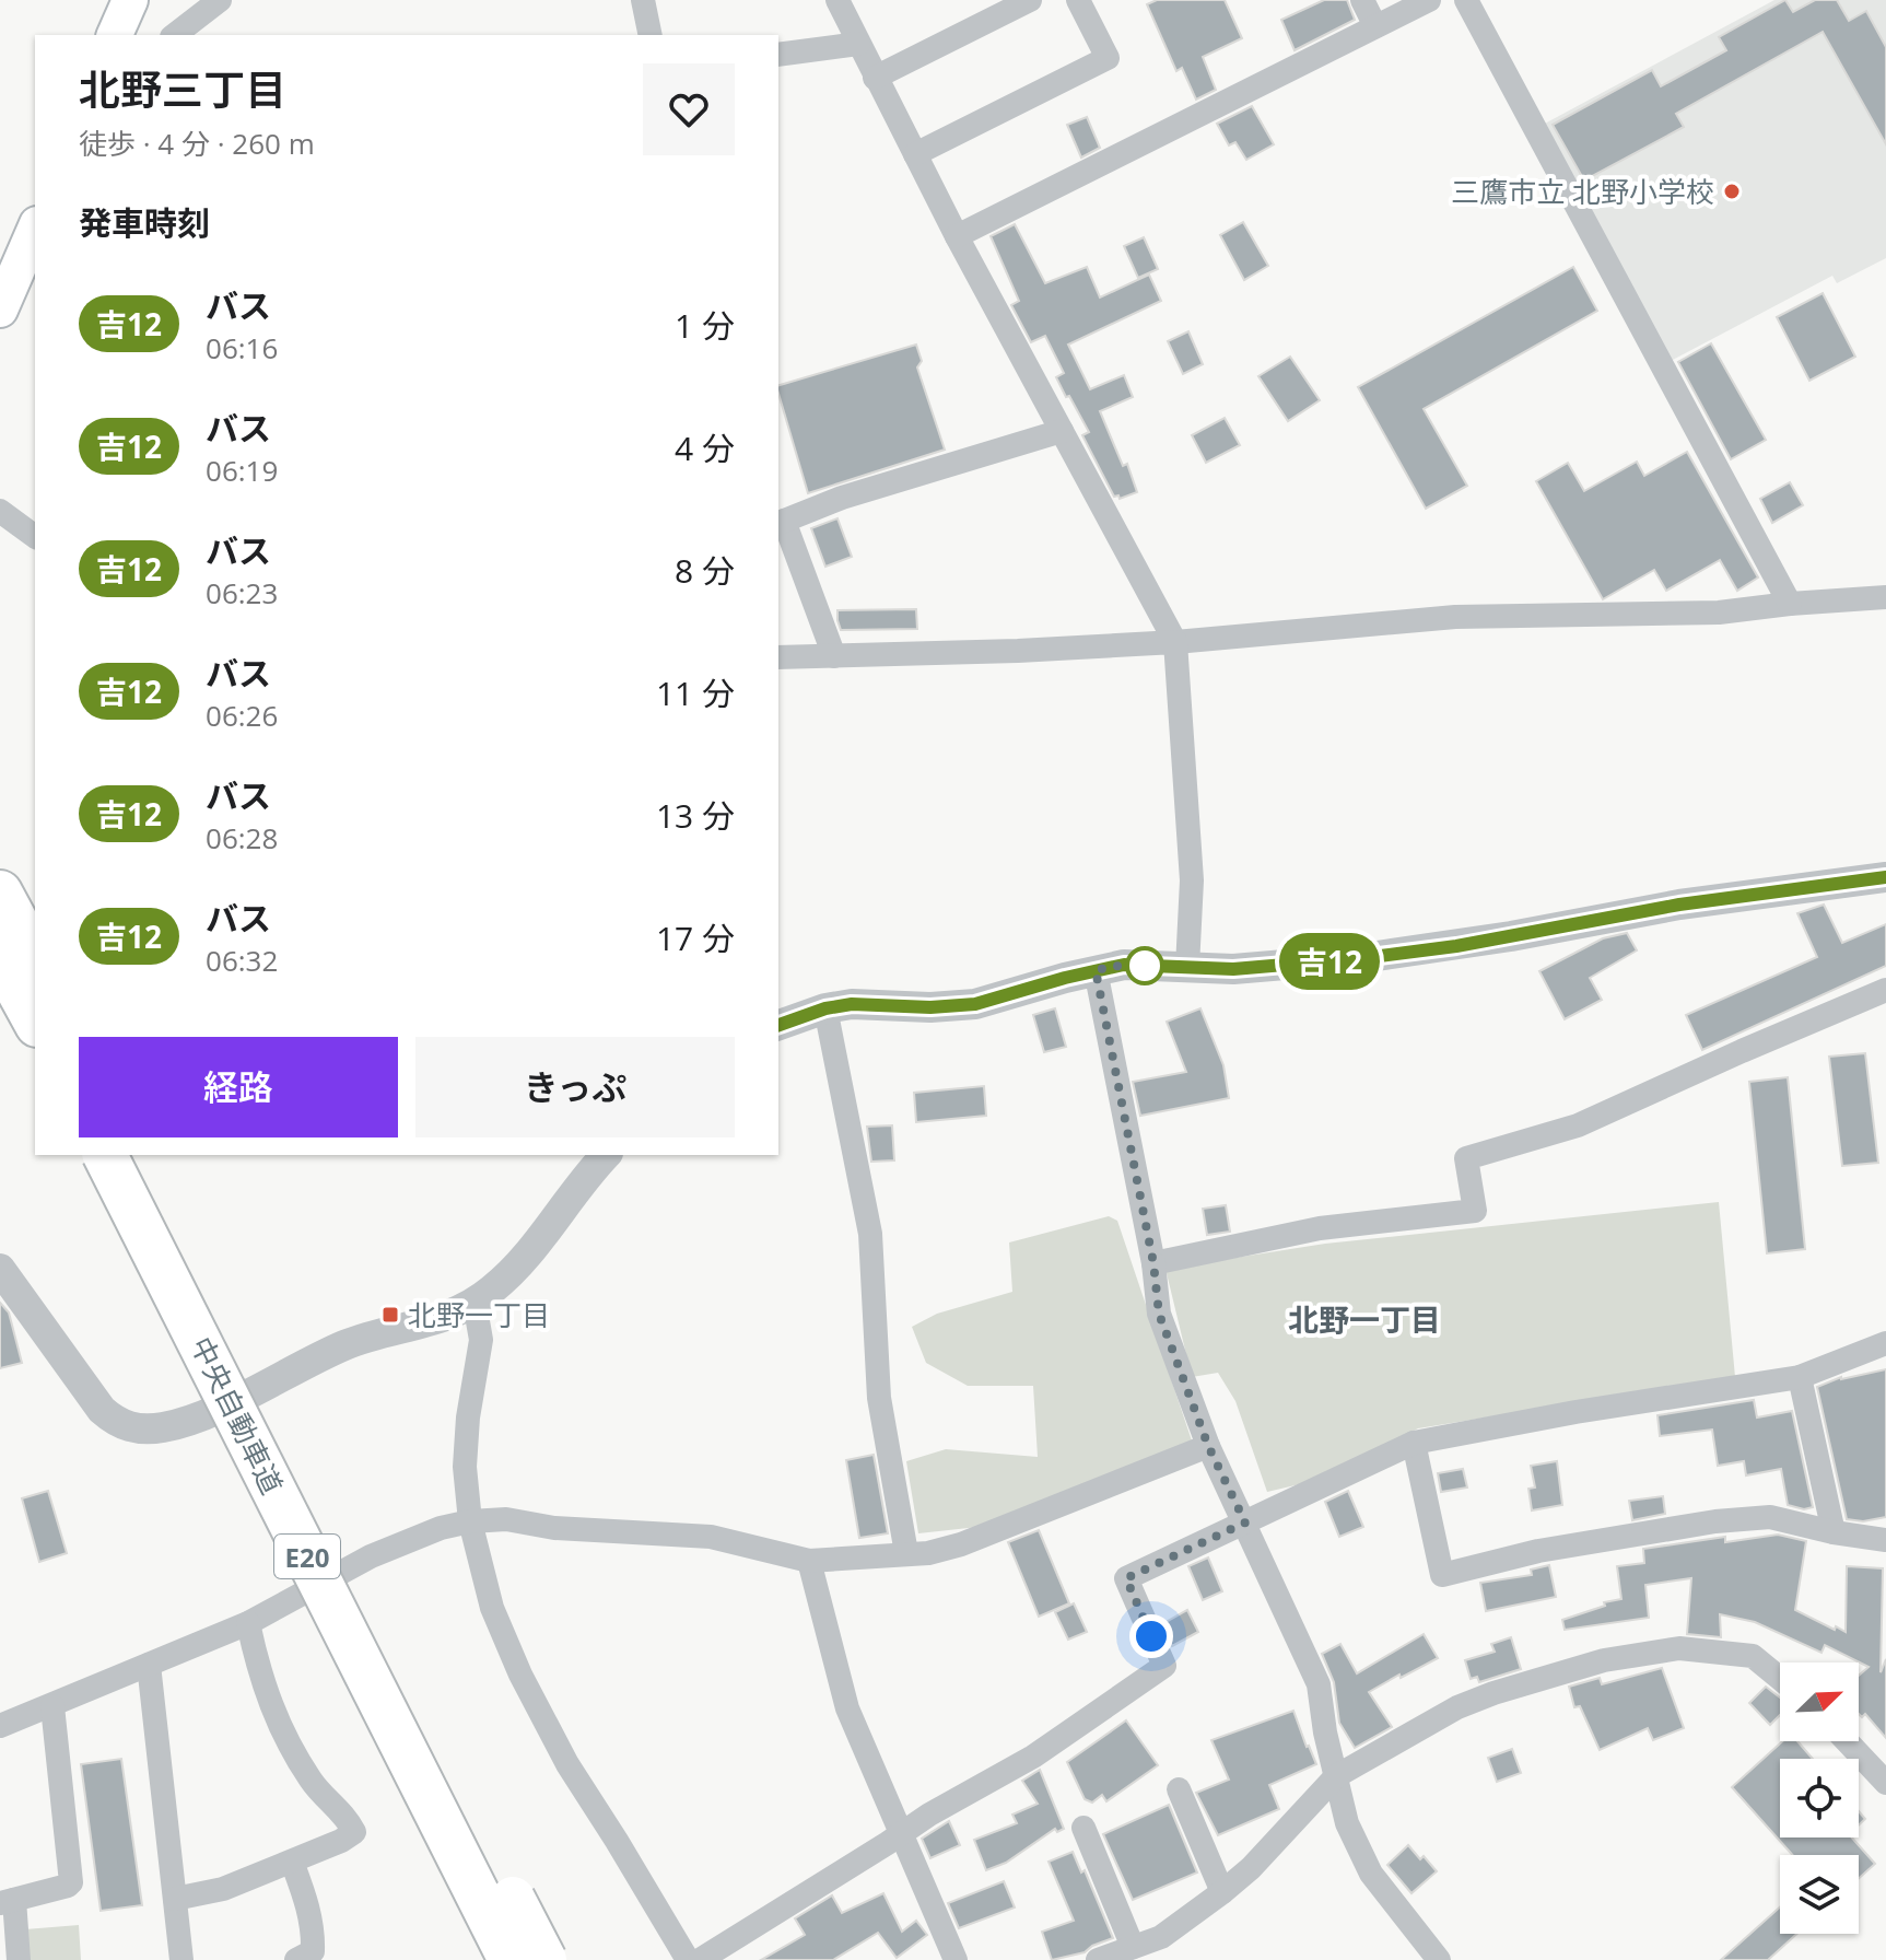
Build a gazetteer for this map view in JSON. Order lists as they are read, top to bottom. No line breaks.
{"streets":{"highway":["中央自動車道","E20"]},"districts":["北野一丁目"],"places":{"other":["三鷹市立 北野小学校"],"transit":["北野一丁目"]},"lines":["bus line 吉12"],"north":"top right","page":{"on_map":"吉12","heading":[["北野三丁目","徒歩 · 4 分 · 260 m"],"発車時刻"],"list":[{"mark":"吉12","name":"バス","note":"06:16","value":"1 分"},{"mark":"吉12","name":"バス","note":"06:19","value":"4 分"},{"mark":"吉12","name":"バス","note":"06:23","value":"8 分"},{"mark":"吉12","name":"バス","note":"06:26","value":"11 分"},{"mark":"吉12","name":"バス","note":"06:28","value":"13 分"},{"mark":"吉12","name":"バス","note":"06:32","value":"17 分"}],"buttons":["経路","きっぷ"]}}
